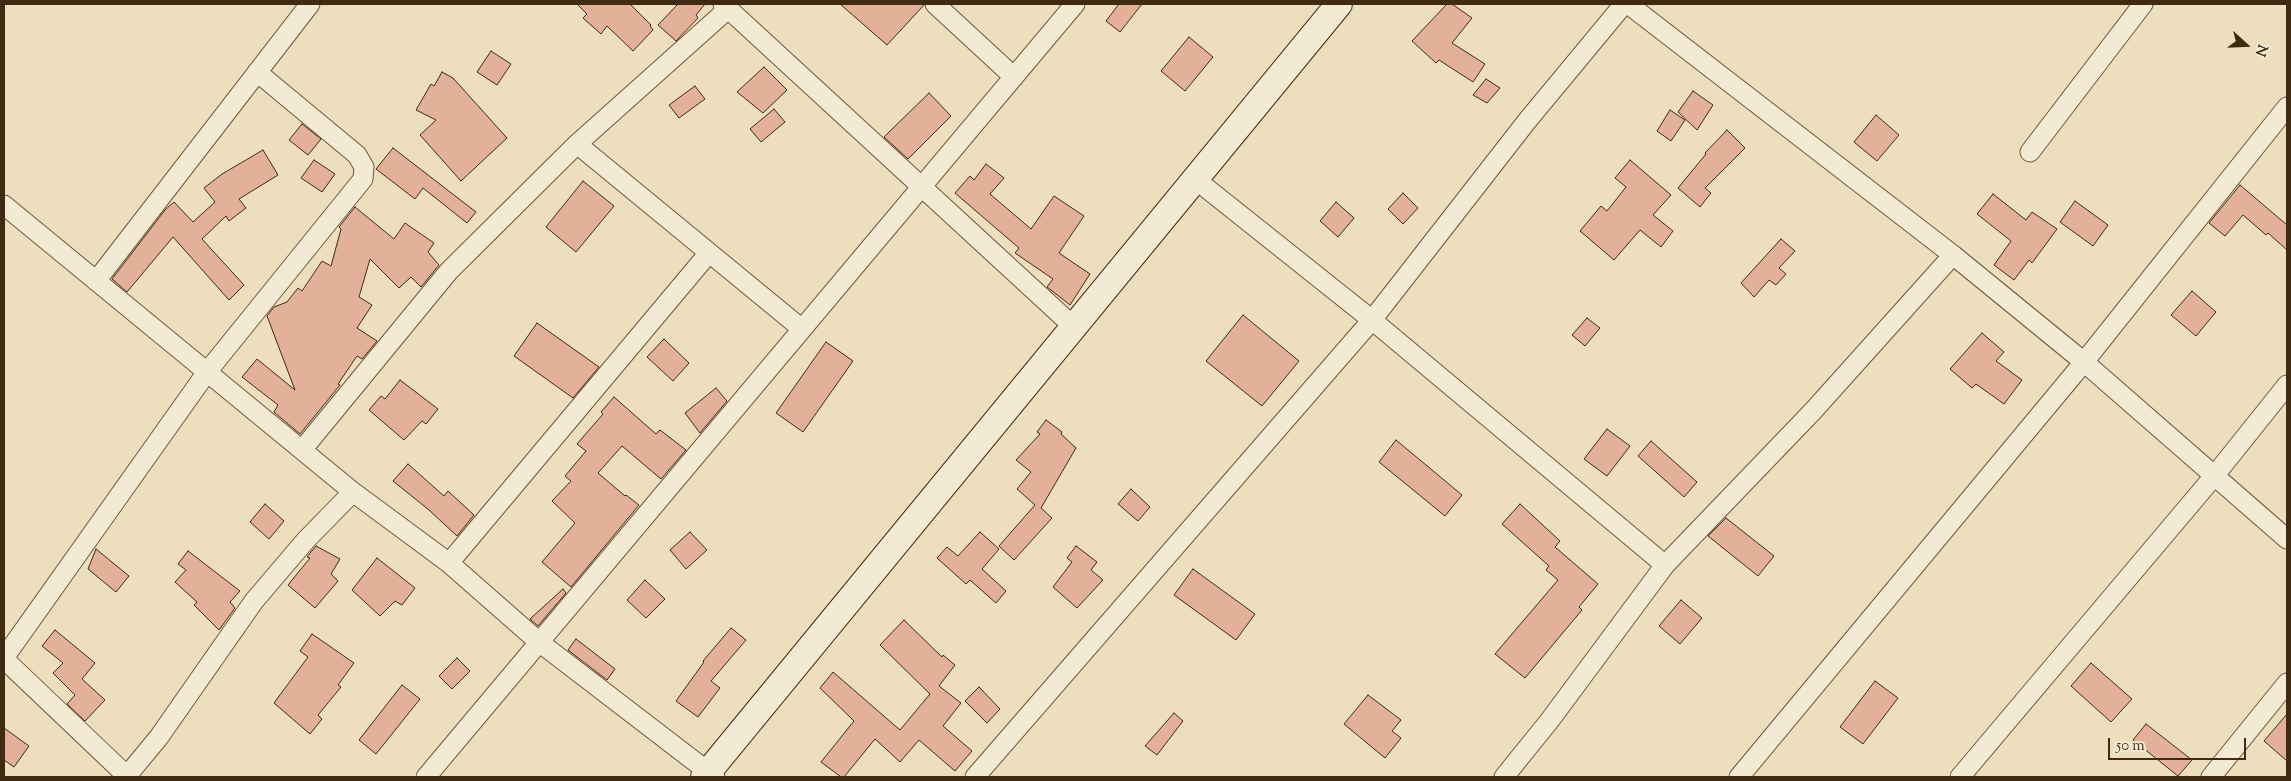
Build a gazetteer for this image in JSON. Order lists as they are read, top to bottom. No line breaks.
{"scale_bar":"50 m","north":"right"}
